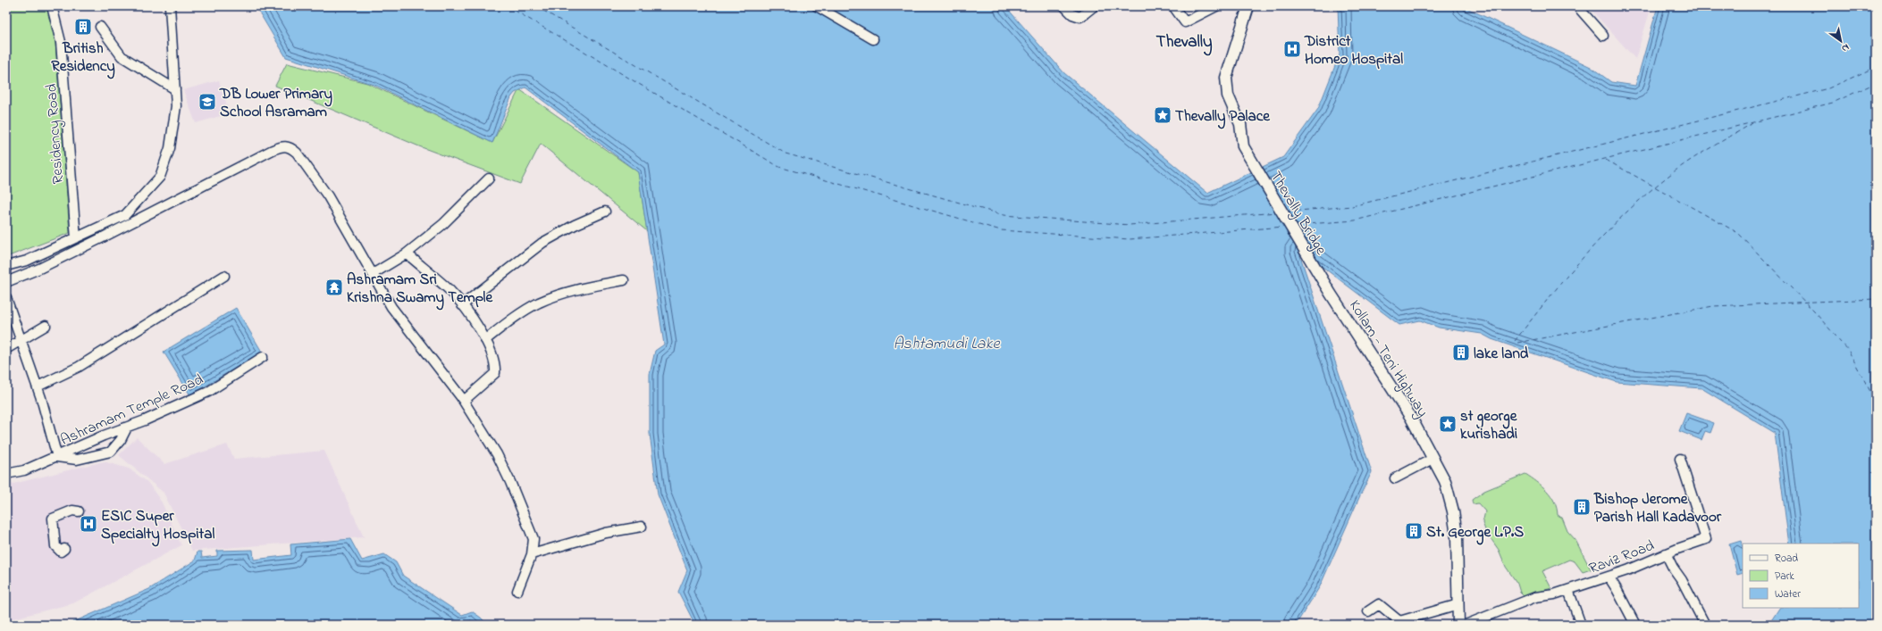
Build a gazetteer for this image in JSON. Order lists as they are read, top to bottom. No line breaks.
{"streets":{"main road":["Thevally Bridge","Kollam - Teni Highway"],"street":["Residency Road","Ashramam Temple Road","Raviz Road"]},"crossings":[["Thevally Bridge","Kollam - Teni Highway"]],"districts":["Thevally"],"water":["Ashtamudi Lake"],"places":{"building":["British Residency","lake land","Bishop Jerome Parish Hall Kadavoor","St. George L.P.S"],"hospital":["District Homeo Hospital","ESIC Super Specialty Hospital"],"school or university":["DB Lower Primary School Asramam"],"place":["Thevally Palace","st george kurishadi"],"temple":["Ashramam Sri Krishna Swamy Temple"]},"legend":["Road","Park","Water"],"north":"bottom right"}
